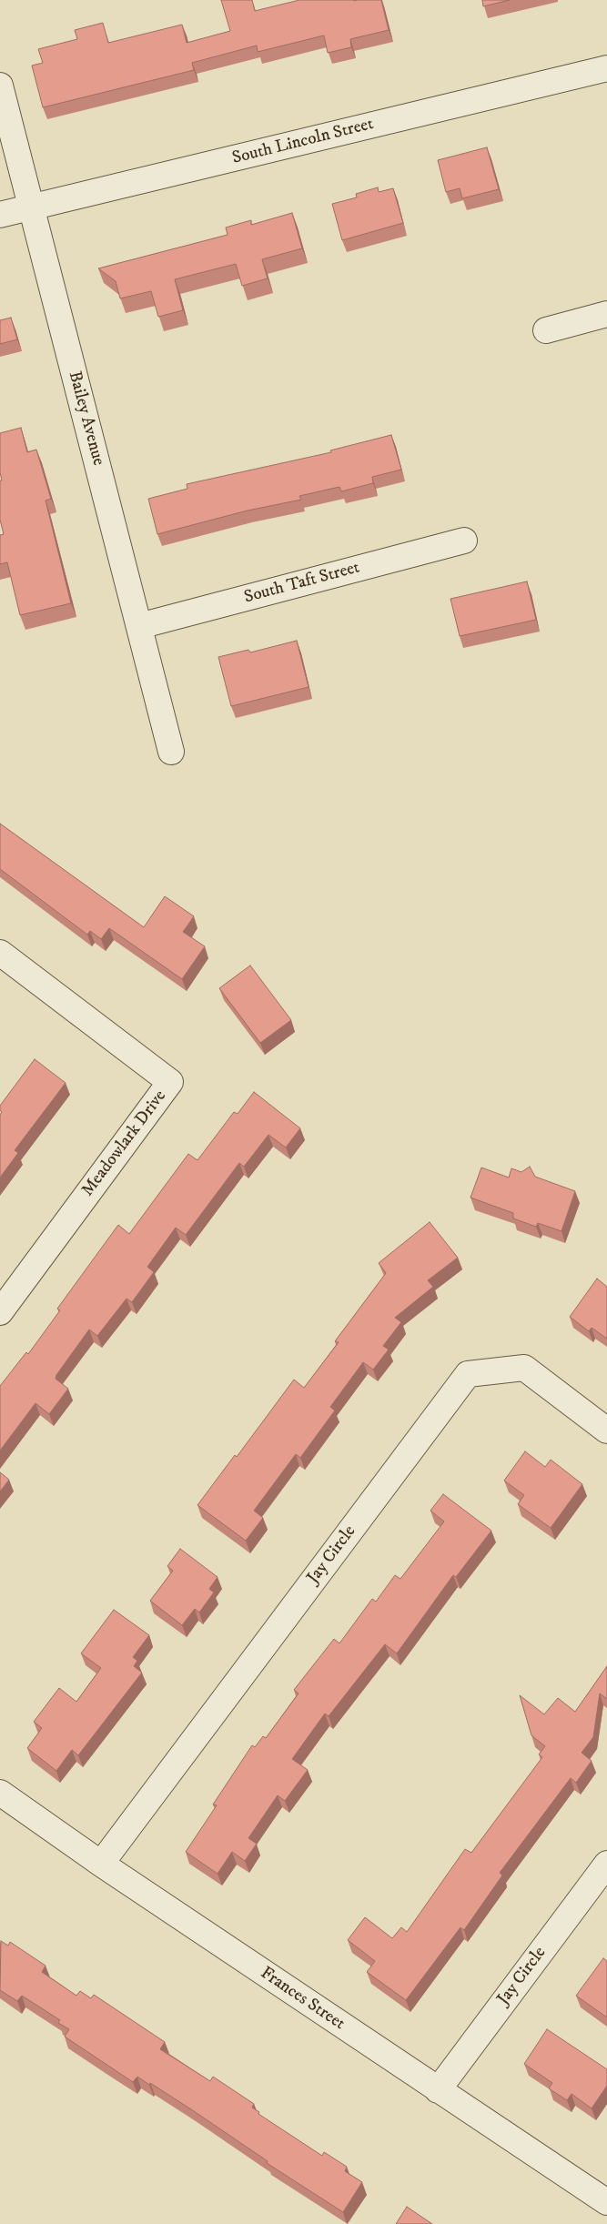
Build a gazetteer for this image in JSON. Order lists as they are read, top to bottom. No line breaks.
{"streets":{"street":["South Lincoln Street","Bailey Avenue","South Taft Street","Meadowlark Drive","Jay Circle","Frances Street"]},"crossings":[["South Lincoln Street","Bailey Avenue"],["Bailey Avenue","South Taft Street"],["Jay Circle","Frances Street"]]}
